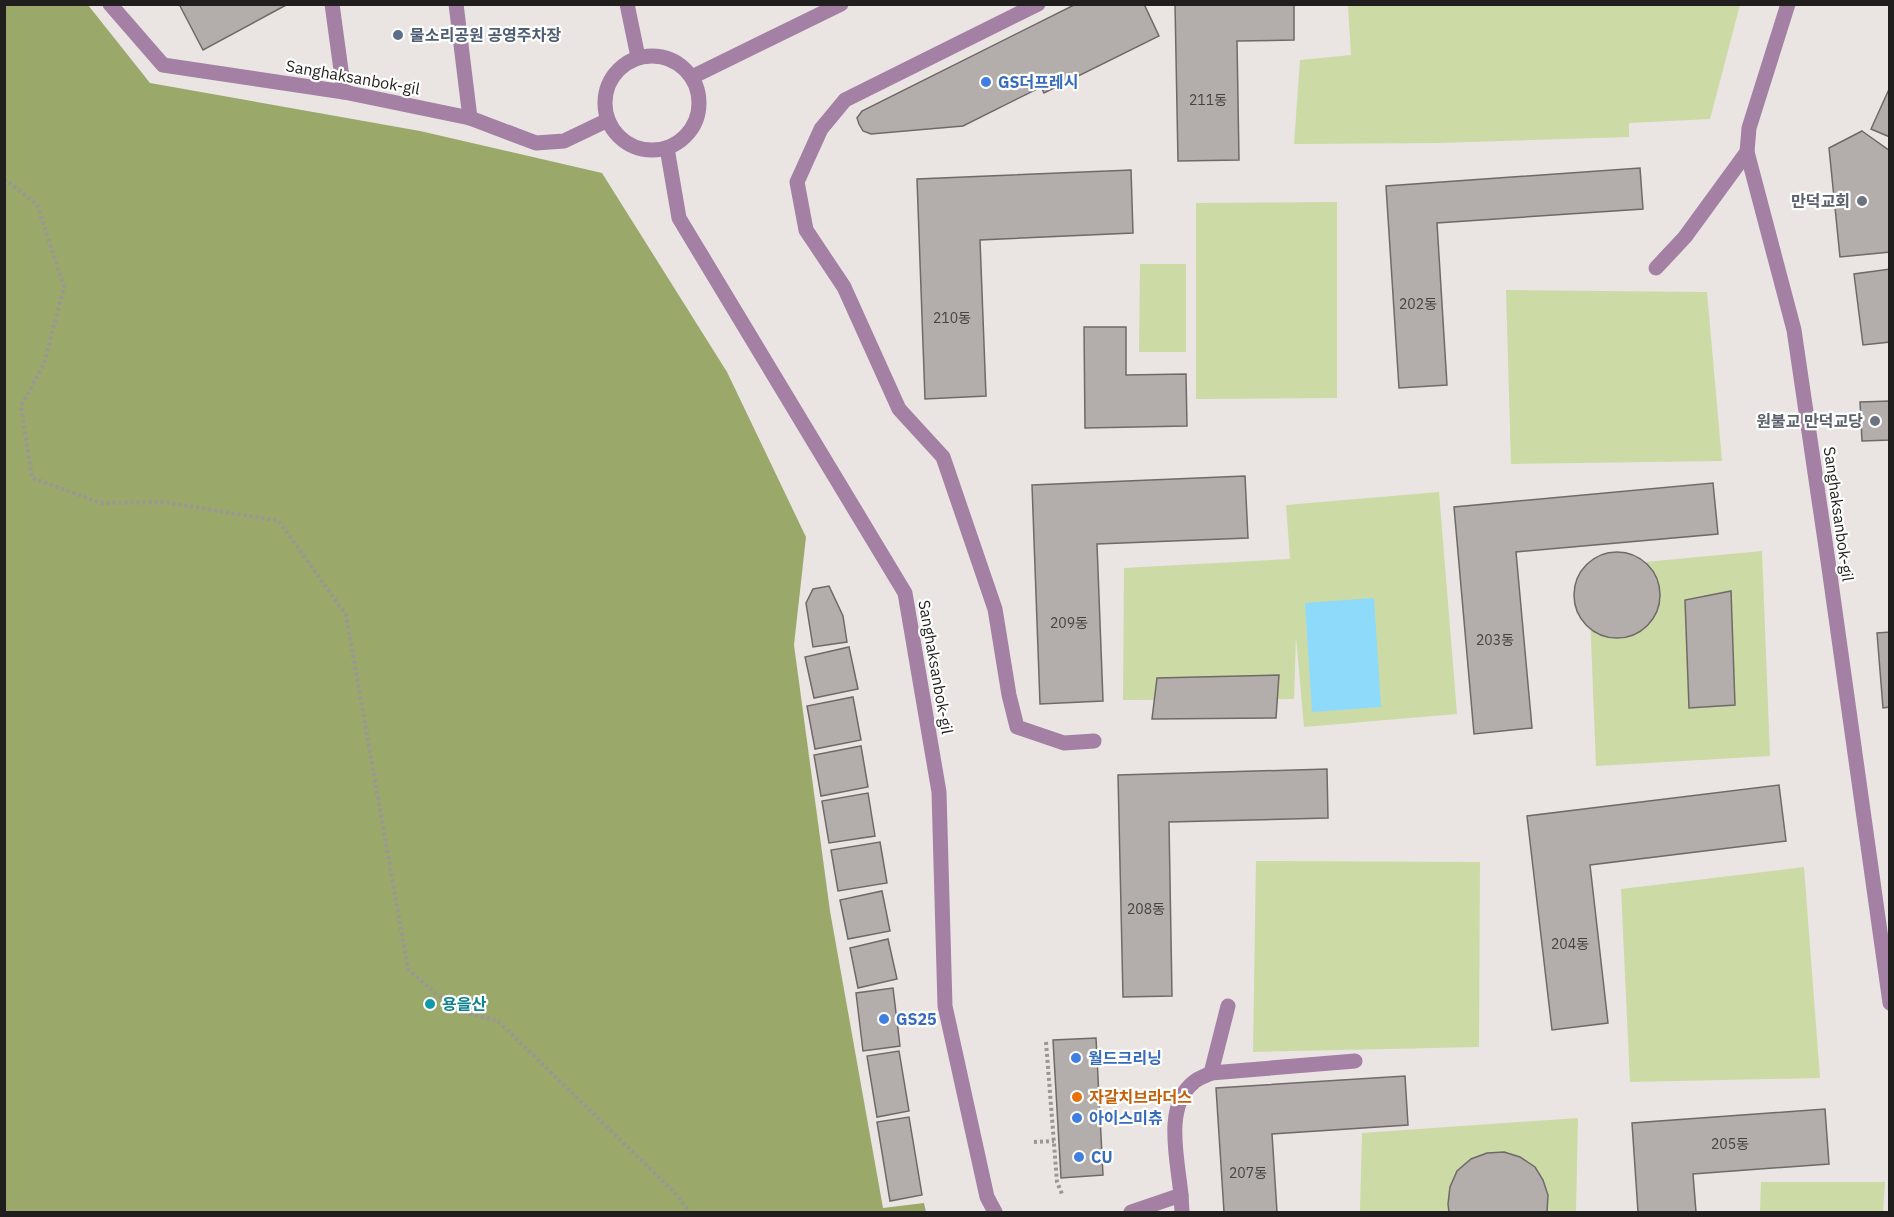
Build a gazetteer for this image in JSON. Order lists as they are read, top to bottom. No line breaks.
{"streets":{"street":["Sanghaksanbok-gil"]},"places":["물소리공원 공영주차장","GS더프레시","만덕교회","원불교 만덕교당","용을산","GS25","월드크리닝","자갈치브라더스","아이스미츄","CU"],"house_numbers":["211동","202동","210동","209동","203동","208동","204동","205동","207동"]}
